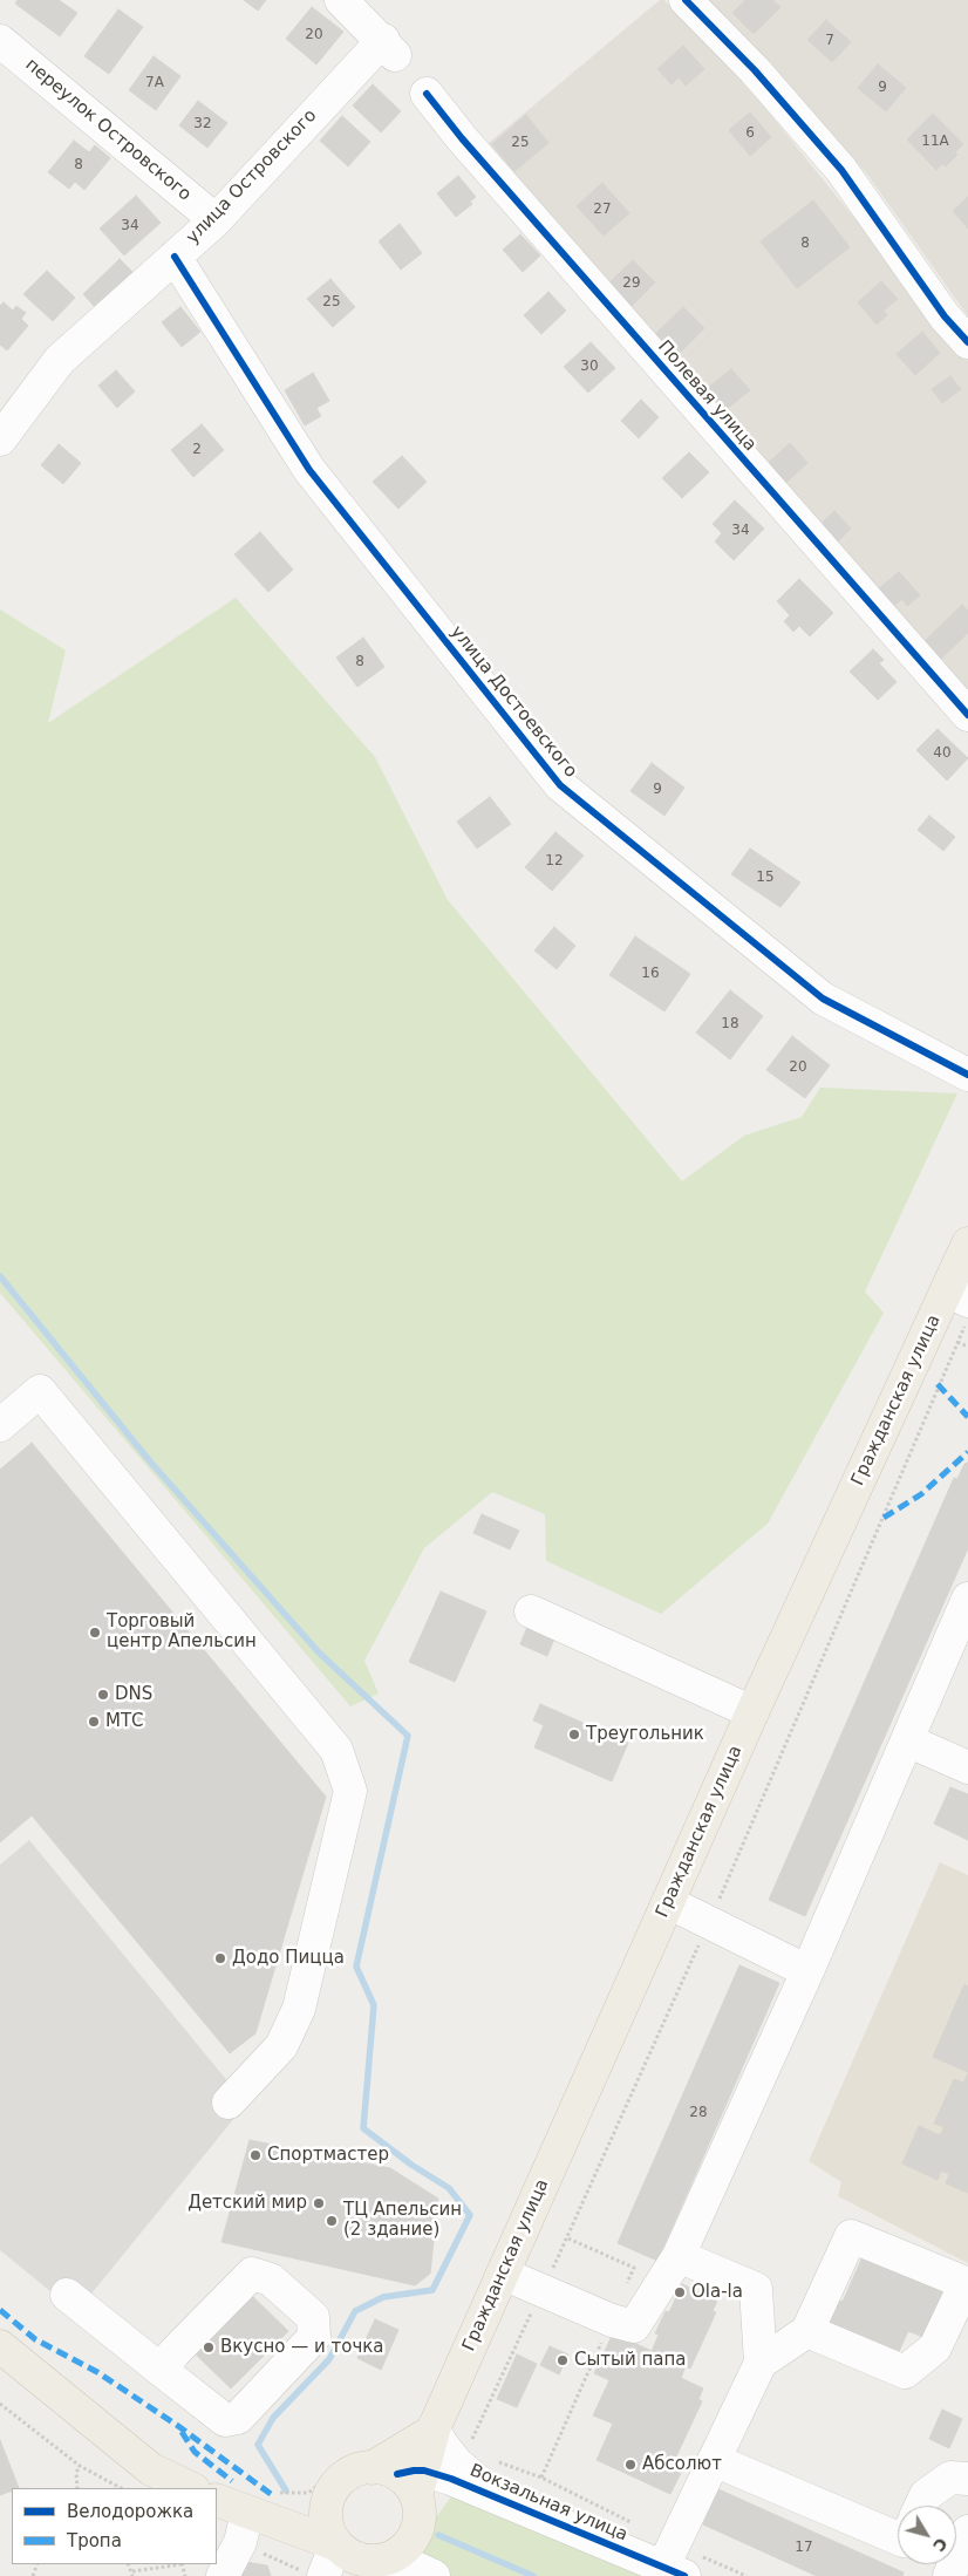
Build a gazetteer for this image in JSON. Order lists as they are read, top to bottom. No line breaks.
{"streets":{"main road":["Гражданская улица"],"street":["переулок Островского","улица Островского","Полевая улица","улица Достоевского","Вокзальная улица"]},"crossings":[["переулок Островского","улица Островского"],["улица Островского","улица Достоевского"],["Гражданская улица","Вокзальная улица"]],"places":["Торговый центр Апельсин","DNS","МТС","Треугольник","Додо Пицца","Спортмастер","Детский мир","ТЦ Апельсин (2 здание)","Ola-la","Вкусно — и точка","Сытый папа","Абсолют"],"house_numbers":["20","7","7А","9","32","6","11А","25","8","27","34","8","29","25","30","2","34","8","40","9","12","15","16","18","20","28","17"],"legend":["Велодорожка","Тропа"],"north":"bottom right"}
